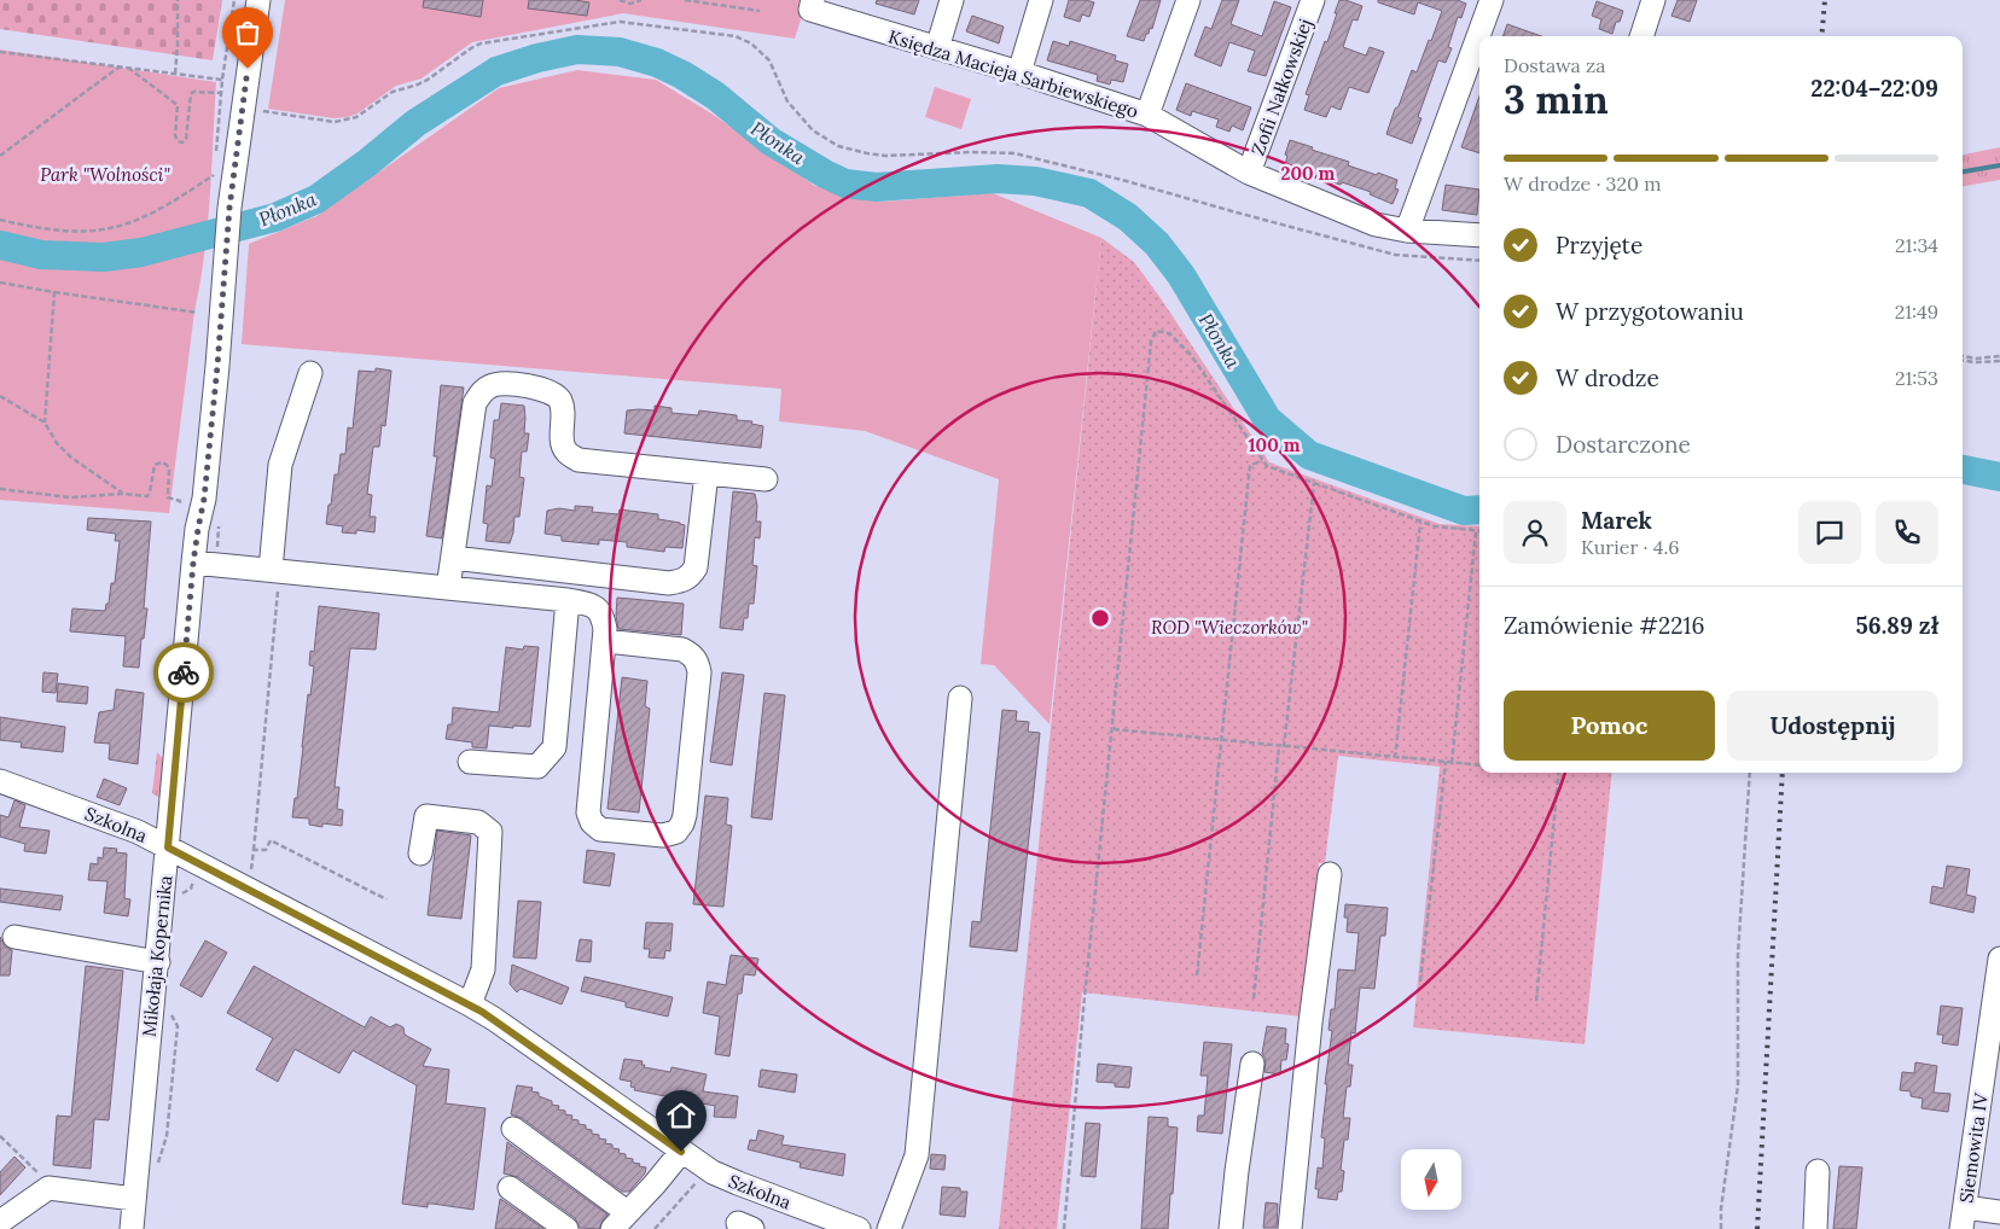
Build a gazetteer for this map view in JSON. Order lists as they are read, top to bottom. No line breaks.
{"streets":{"street":["Księdza Macieja Sarbiewskiego","Zofii Nałkowskiej","Szkolna","Mikołaja Kopernika","Siemowita IV"]},"crossings":[["Księdza Macieja Sarbiewskiego","Zofii Nałkowskiej"],["Szkolna","Mikołaja Kopernika"]],"water":["Płonka"],"parks":["Park \"Wolności\"","ROD \"Wieczorków\""],"north":"bottom","page":{"heading":["3 min","Dostawa za","22:04–22:09"],"panel":["Marek","Kurier · 4.6","Zamówienie #2216","56.89 zł"],"bar":"W drodze · 320 m","list":[["Przyjęte","21:34"],["W przygotowaniu","21:49"],["W drodze","21:53"],"Dostarczone"],"buttons":["Pomoc","Udostępnij"]},"rings":["200 m","100 m"]}
